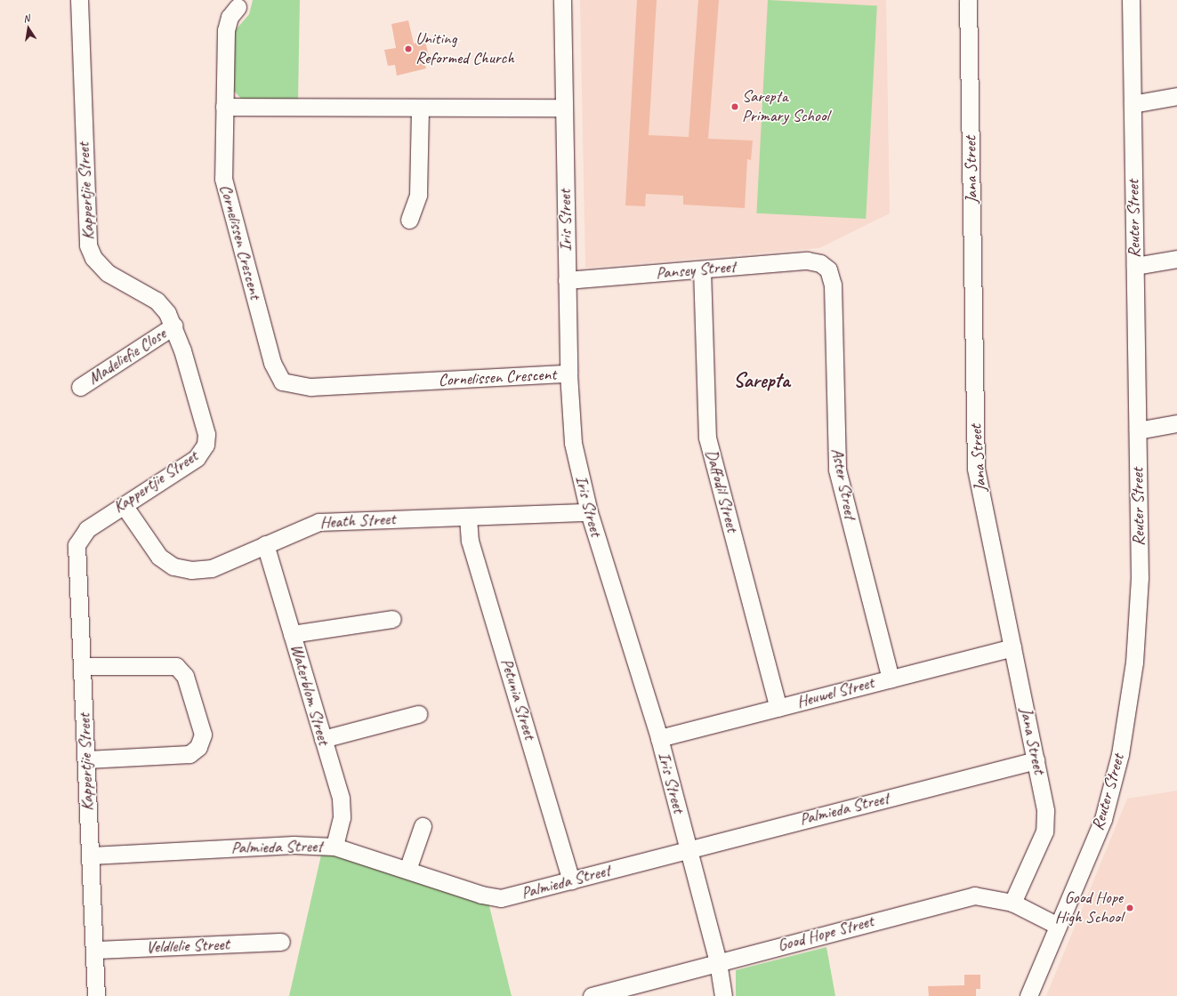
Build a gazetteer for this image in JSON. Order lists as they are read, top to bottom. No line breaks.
{"streets":{"street":["Jana Street","Kappertjie Street","Reuter Street","Iris Street","Cornelissen Crescent","Pansey Street","Madeliefie Close","Aster Street","Daffodil Street","Heath Street","Heuwel Street","Waterblom Street","Petunia Street","Palmieda Street","Good Hope Street","Veldlelie Street"]},"crossings":[["Jana Street","Heuwel Street"],["Jana Street","Palmieda Street"],["Jana Street","Good Hope Street"],["Kappertjie Street","Madeliefie Close"],["Kappertjie Street","Heath Street"],["Kappertjie Street","Palmieda Street"],["Kappertjie Street","Veldlelie Street"],["Reuter Street","Good Hope Street"],["Iris Street","Cornelissen Crescent"],["Iris Street","Pansey Street"],["Iris Street","Heath Street"],["Iris Street","Heuwel Street"],["Iris Street","Palmieda Street"],["Iris Street","Good Hope Street"],["Pansey Street","Aster Street"],["Pansey Street","Daffodil Street"],["Aster Street","Heuwel Street"],["Daffodil Street","Heuwel Street"],["Heath Street","Waterblom Street"],["Heath Street","Petunia Street"],["Waterblom Street","Palmieda Street"],["Petunia Street","Palmieda Street"]],"districts":["Sarepta"],"places":["Uniting Reformed Church","Sarepta Primary School","Good Hope High School"],"north":"top"}
